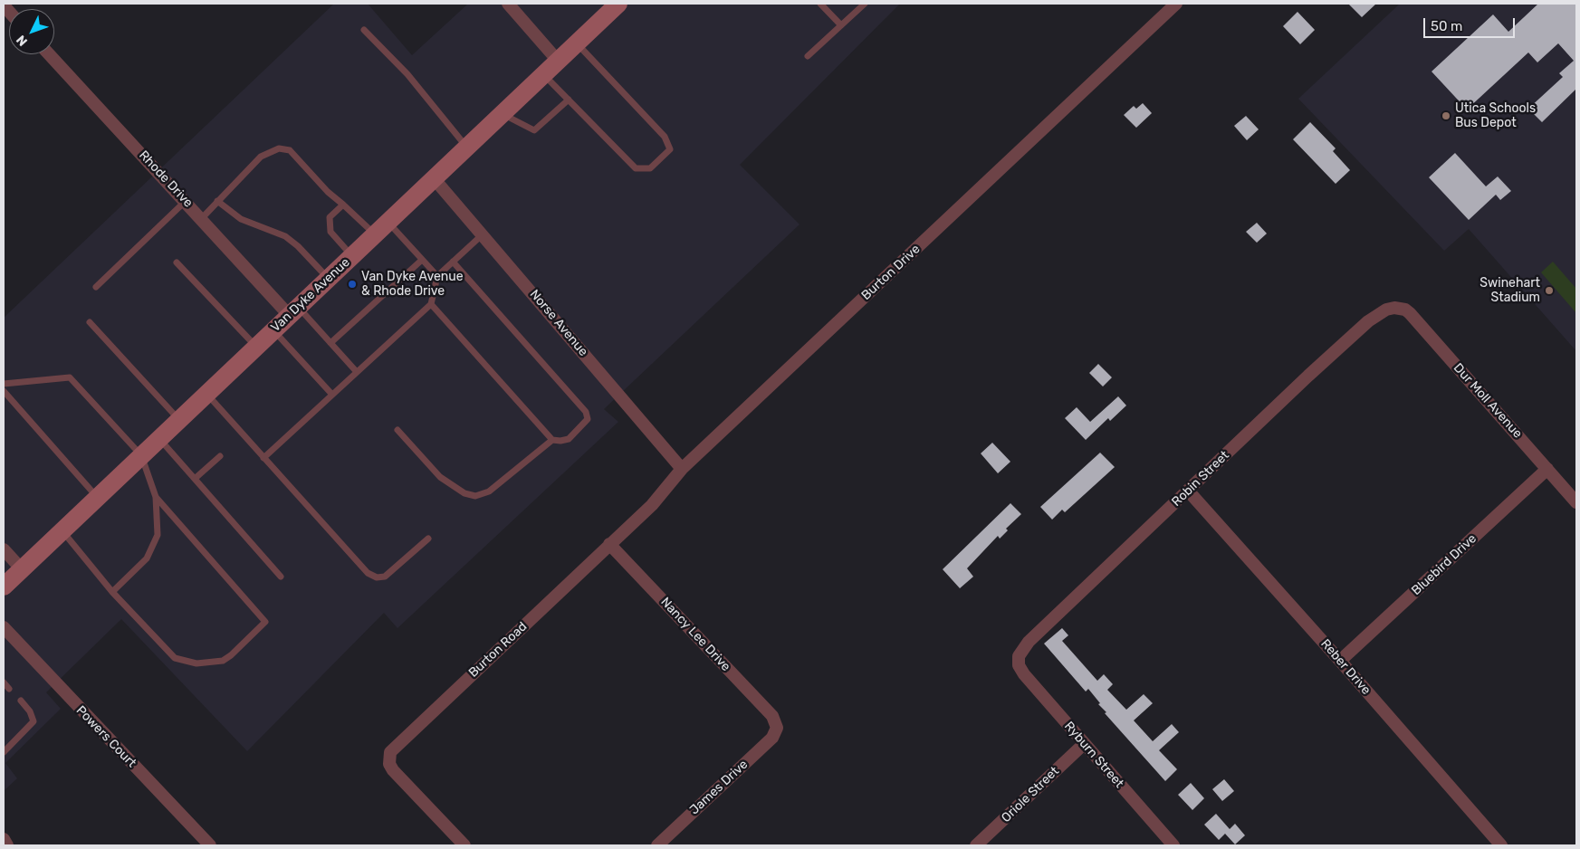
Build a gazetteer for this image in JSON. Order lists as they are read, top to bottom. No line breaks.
{"streets":{"main road":["Van Dyke Avenue"],"street":["Rhode Drive","Burton Drive","Norse Avenue","Dur Moll Avenue","Robin Street","Bluebird Drive","Nancy Lee Drive","Burton Road","Reber Drive","Powers Court","Ryburn Street","James Drive","Oriole Street"]},"crossings":[["Rhode Drive","Van Dyke Avenue"],["Burton Drive","Norse Avenue"],["Burton Drive","Nancy Lee Drive"],["Burton Drive","Burton Road"],["Van Dyke Avenue","Norse Avenue"],["Dur Moll Avenue","Robin Street"],["Dur Moll Avenue","Bluebird Drive"],["Robin Street","Reber Drive"],["Robin Street","Ryburn Street"],["Bluebird Drive","Reber Drive"],["Nancy Lee Drive","Burton Road"],["Nancy Lee Drive","James Drive"],["Ryburn Street","Oriole Street"]],"places":["Utica Schools Bus Depot","Van Dyke Avenue & Rhode Drive","Swinehart Stadium"],"scale_bar":"50 m","north":"bottom left"}
